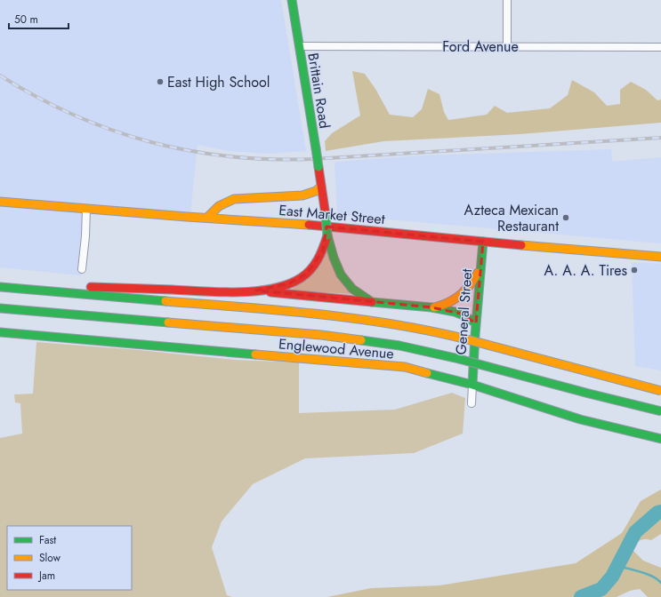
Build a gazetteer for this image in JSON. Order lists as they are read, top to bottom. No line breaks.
{"streets":{"main road":["Brittain Road","East Market Street","General Street","Englewood Avenue"],"street":["Ford Avenue"]},"crossings":[["Ford Avenue","Brittain Road"],["Brittain Road","General Street"],["East Market Street","General Street"],["General Street","Englewood Avenue"]],"places":["East High School","Azteca Mexican Restaurant","A. A. A. Tires"],"legend":["Fast","Slow","Jam"],"scale_bar":"50 m"}
